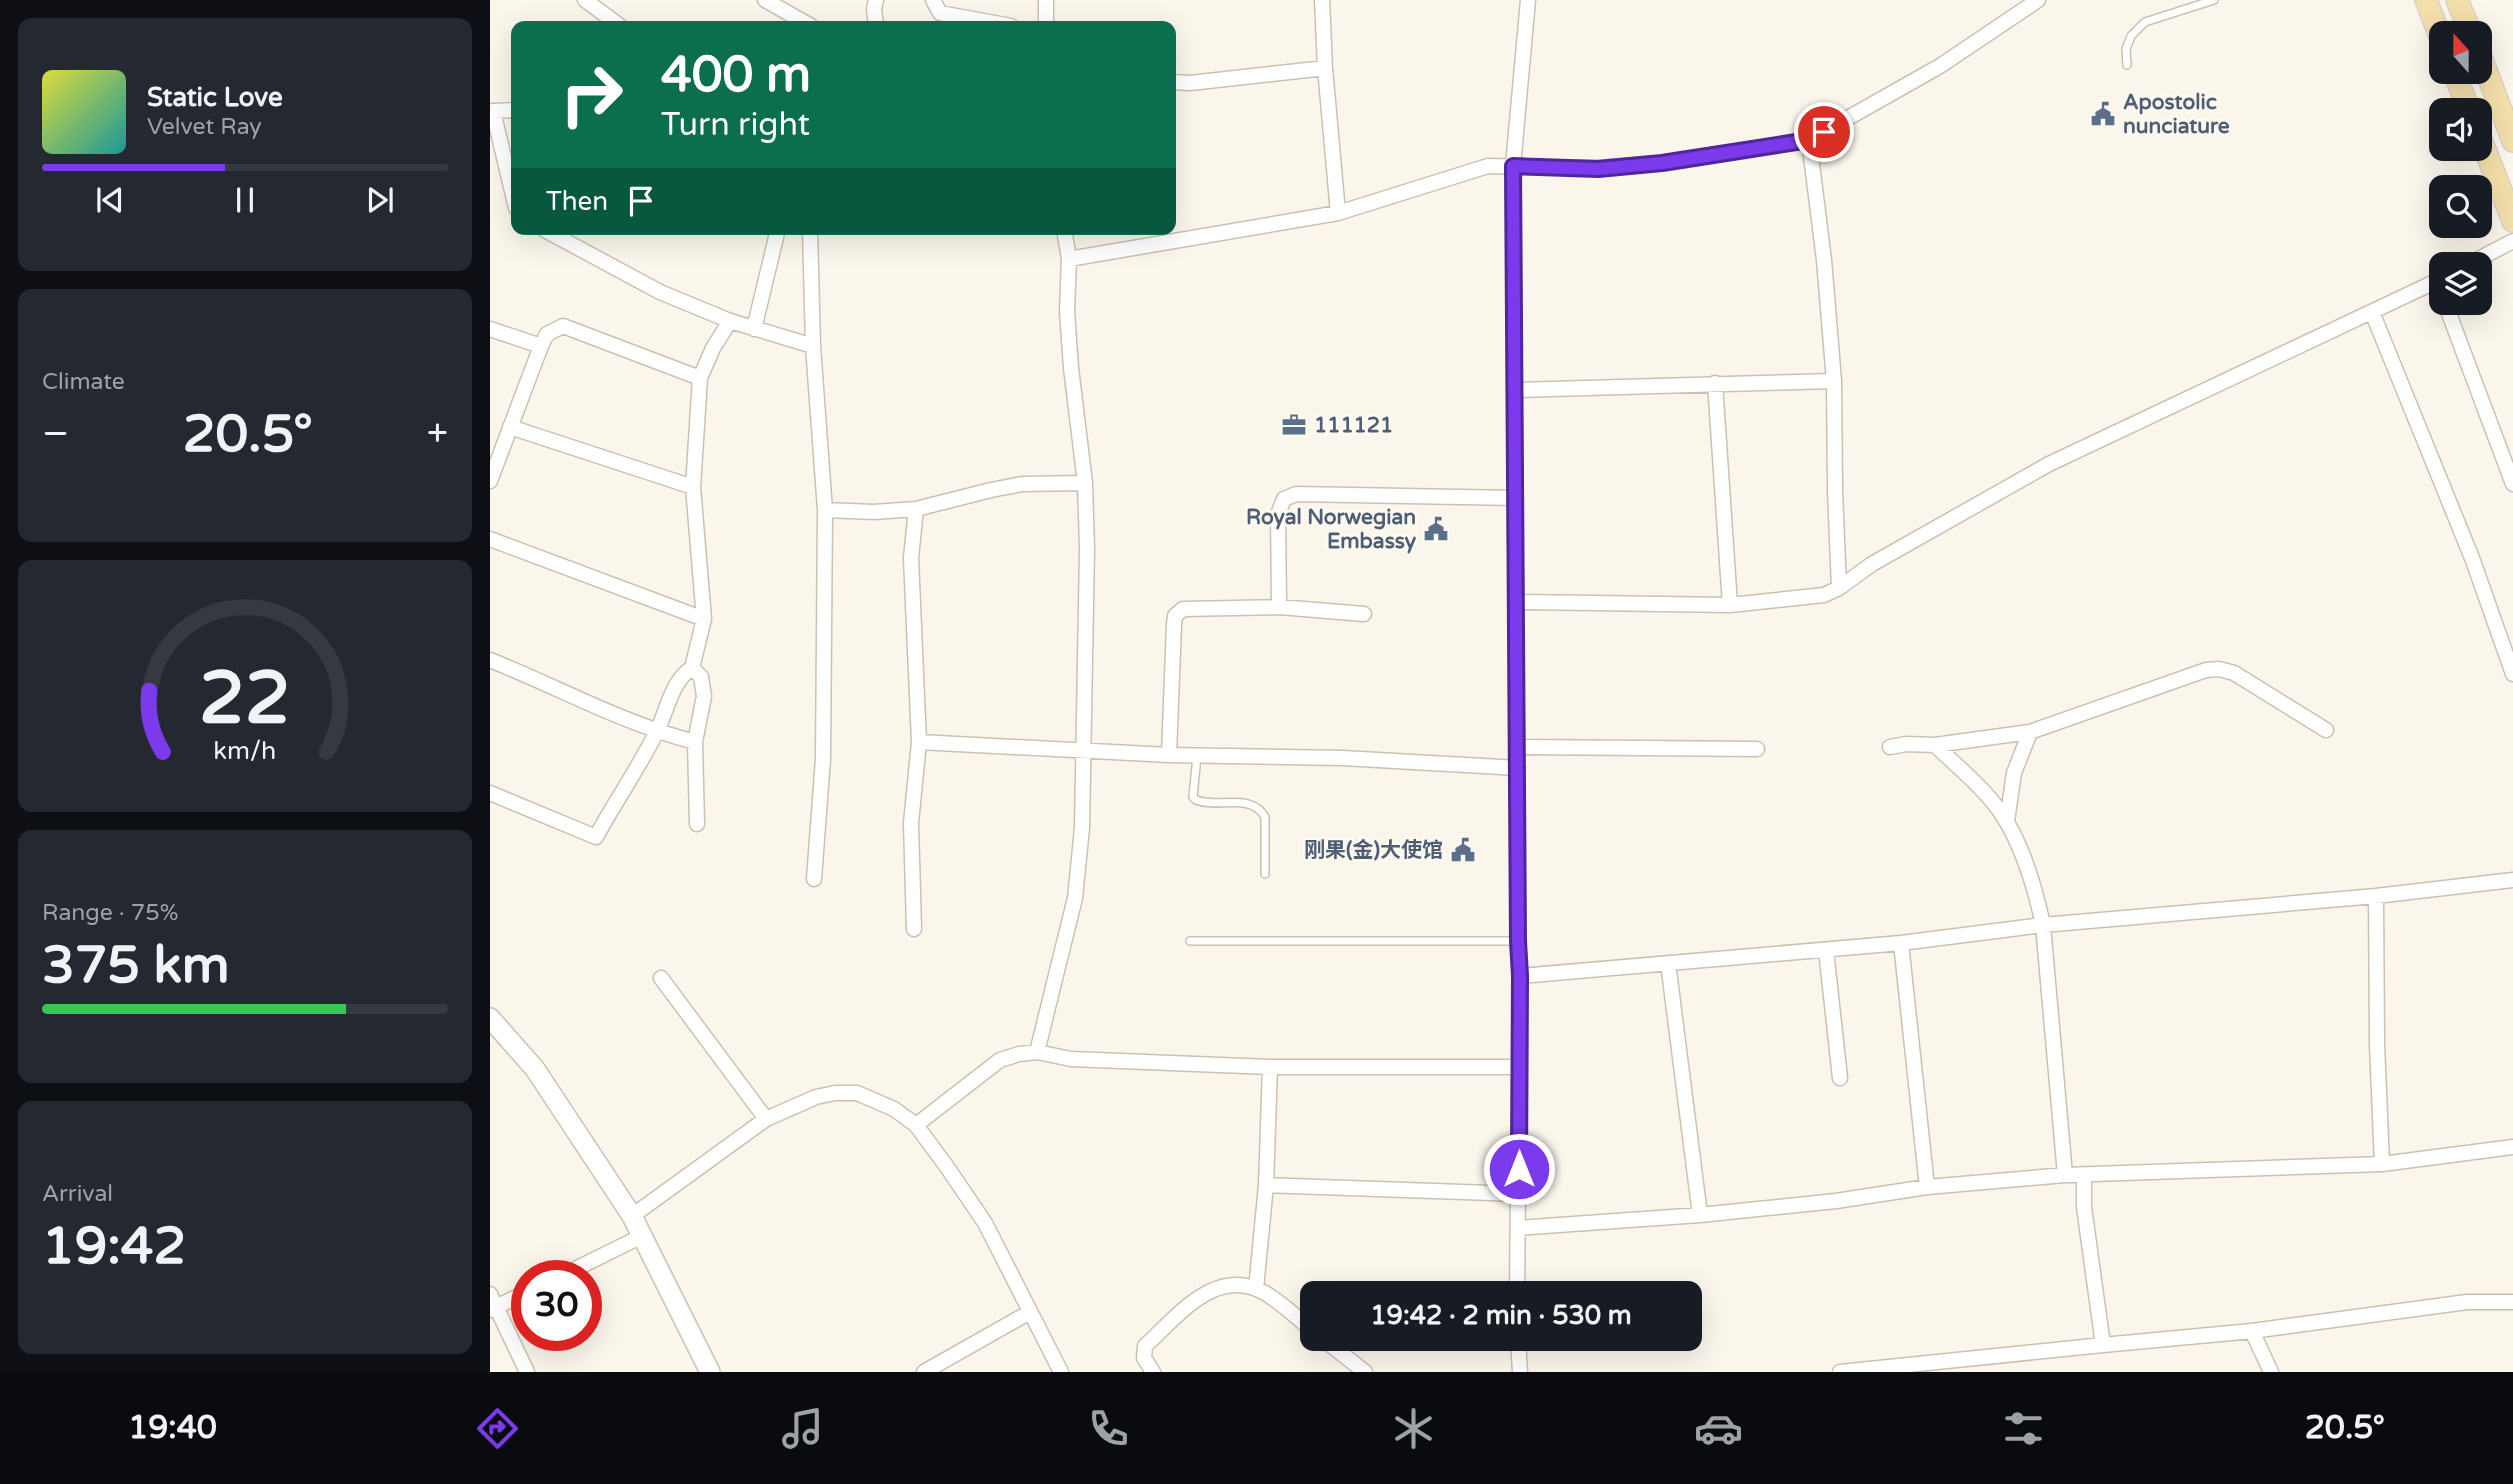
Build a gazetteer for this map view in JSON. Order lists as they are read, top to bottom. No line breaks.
{"places":{"public building":["Apostolic nunciature","Royal Norwegian Embassy","刚果(金)大使馆"],"office":["111121"]},"north":"top","page":{"turn":["400 m","Turn right"],"song":["Static Love","Velvet Ray"],"then":"Then","tile":["Climate",["Range · 75%","375 km"],["Arrival","19:42"]],"heat":["−","20.5°","+"],"limit":"30","trip":"19:42 · 2 min · 530 m","tabs":["19:40","20.5°"],"gauge":["22","km/h"]}}
